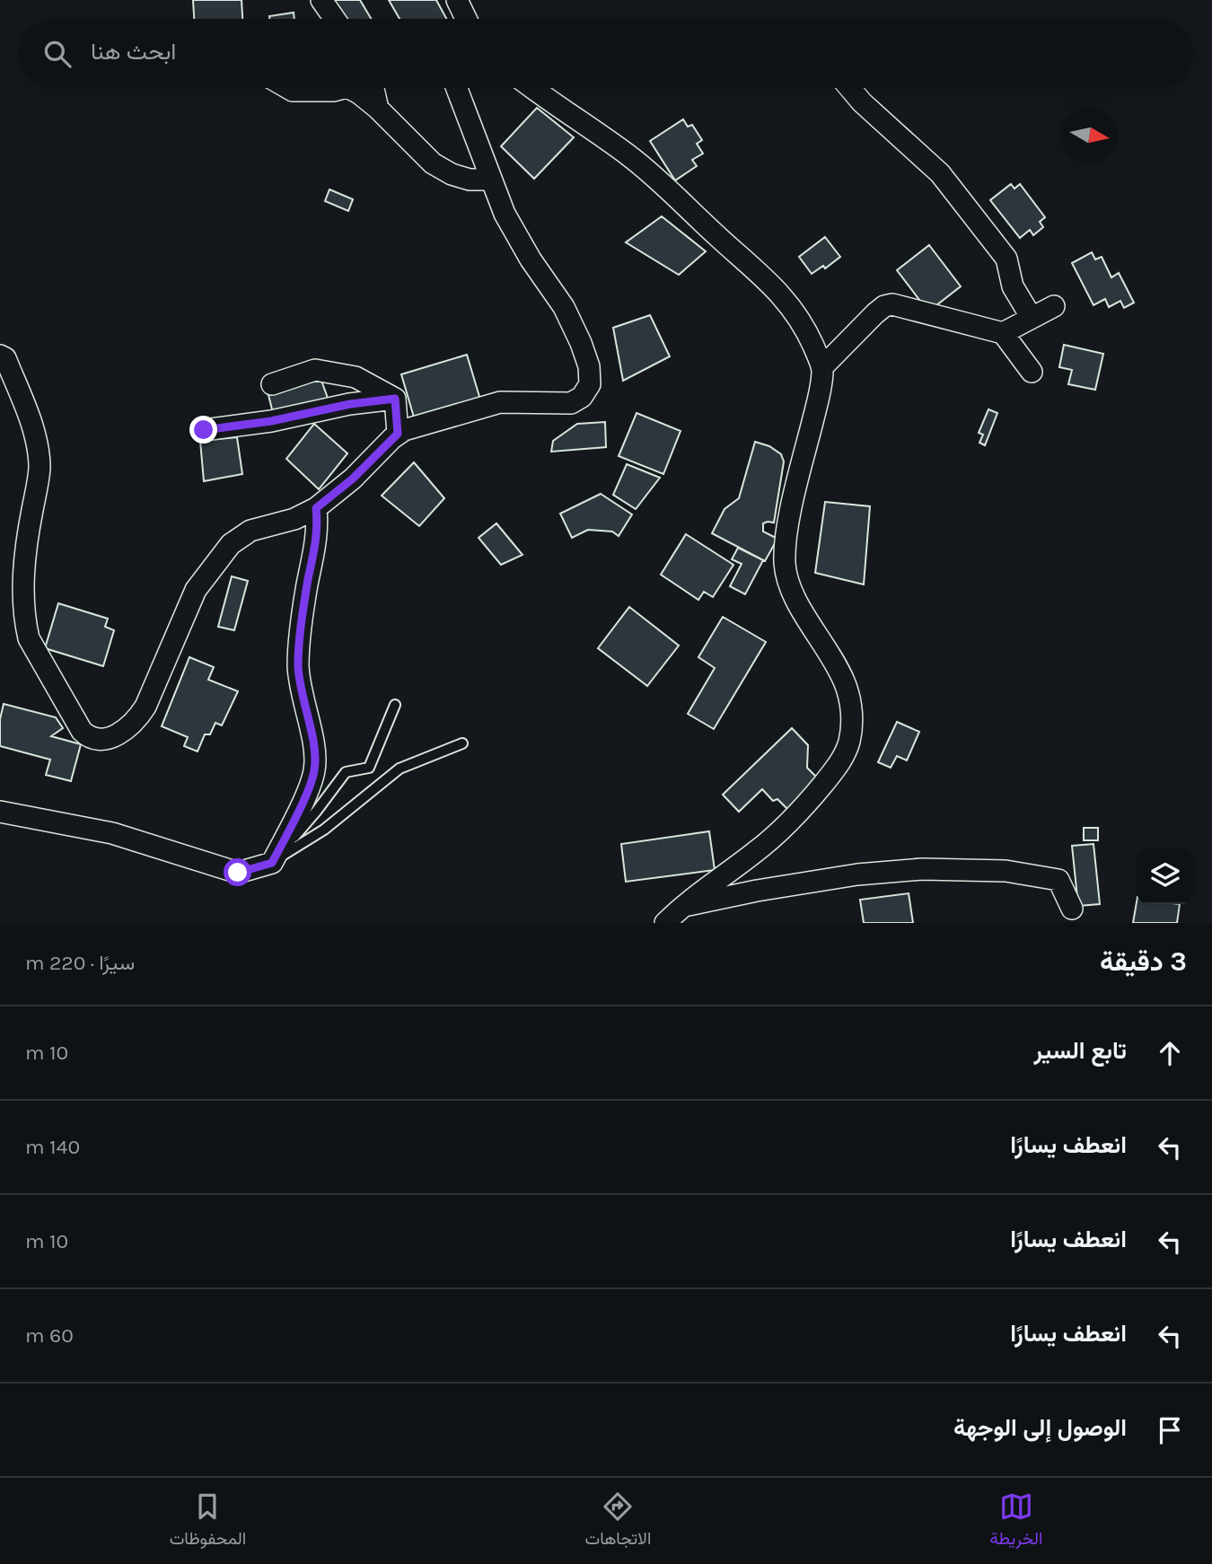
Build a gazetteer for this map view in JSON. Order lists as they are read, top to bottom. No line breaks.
{"north":"right","page":{"search":"ابحث هنا","heading":["3 دقيقة","سيرًا · 220 m"],"list":[["تابع السير","10 m"],["انعطف يسارًا","140 m"],["انعطف يسارًا","10 m"],["انعطف يسارًا","60 m"],"الوصول إلى الوجهة"],"nav":["الخريطة","الاتجاهات","المحفوظات"]}}
